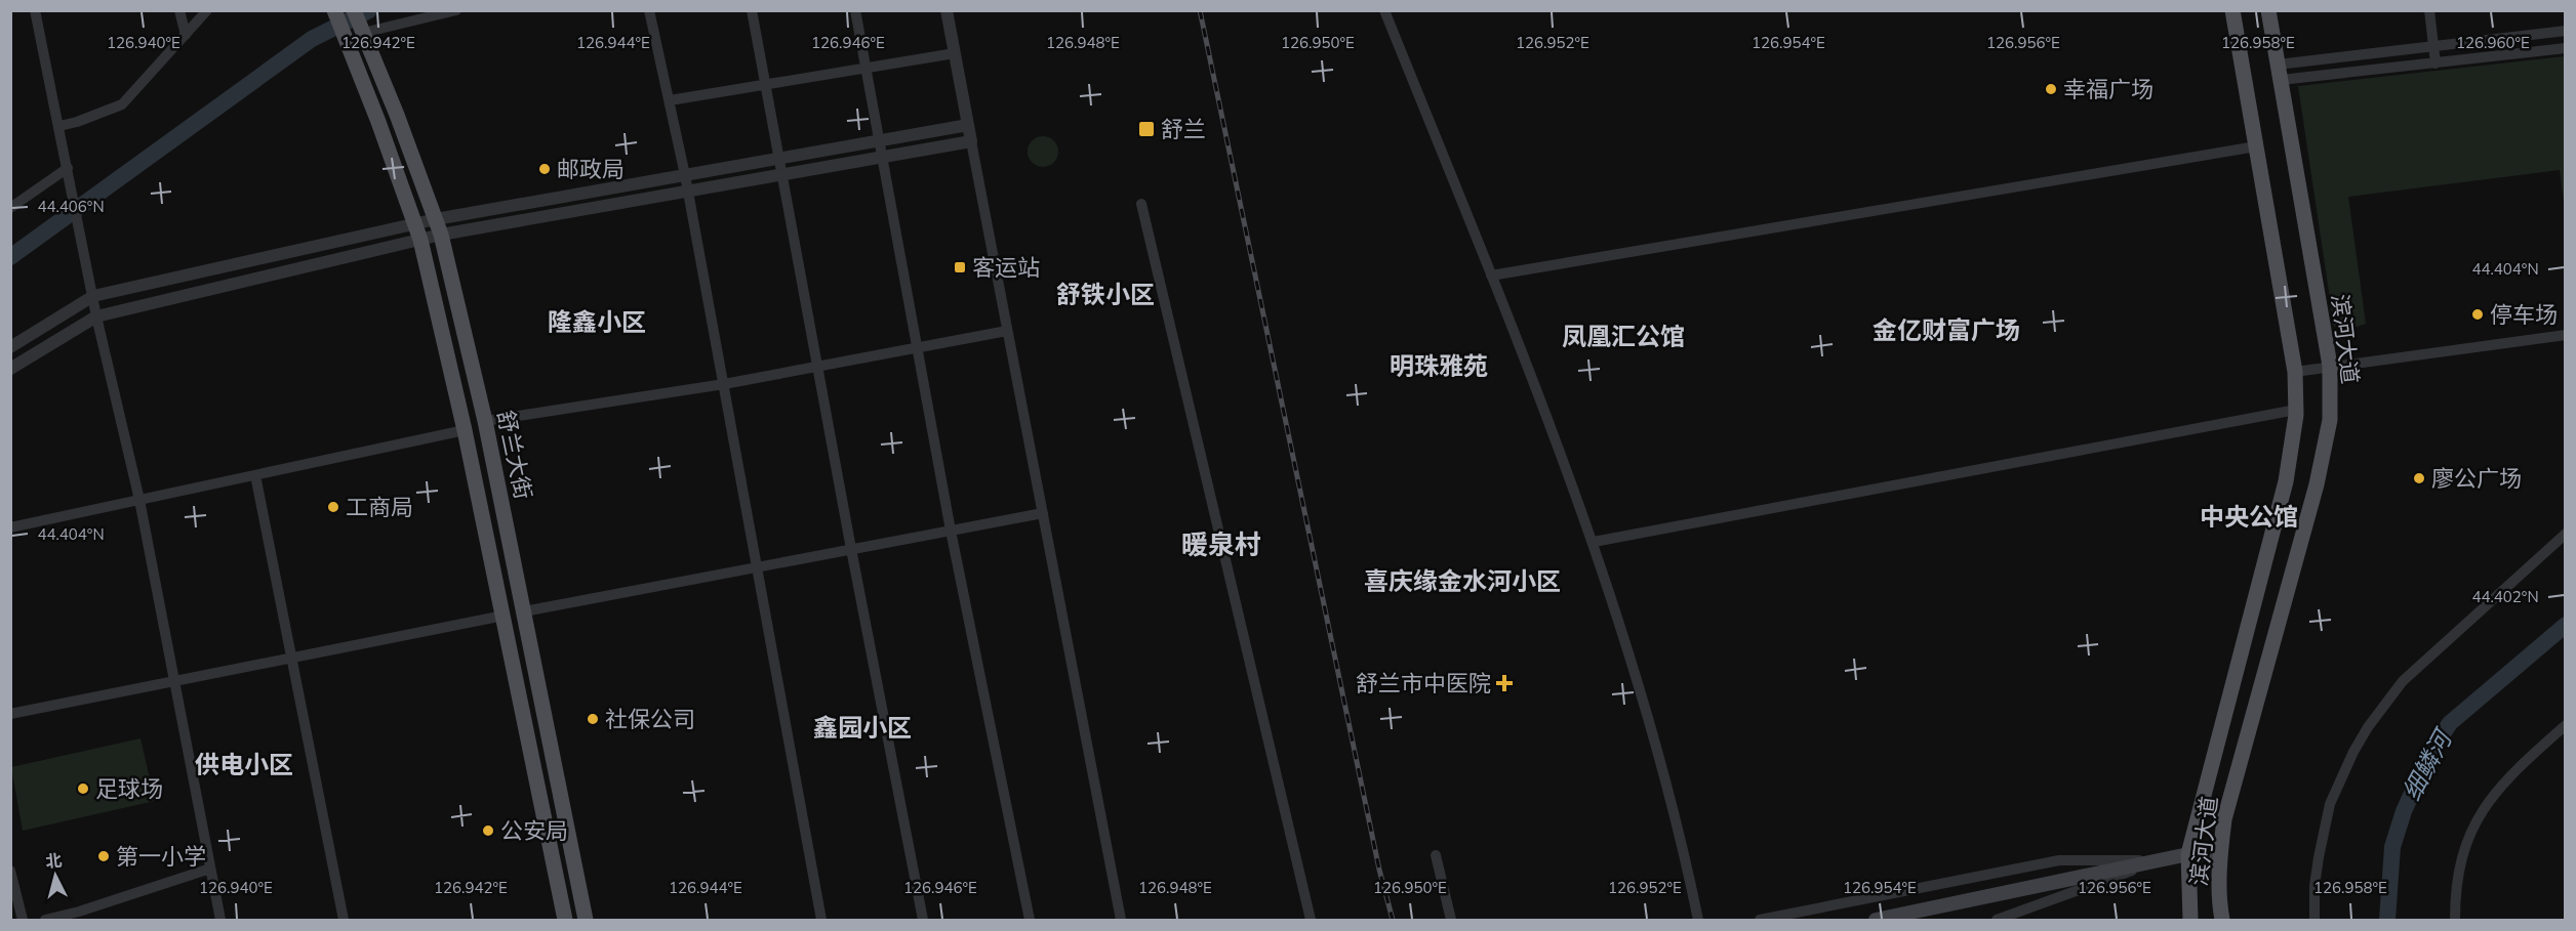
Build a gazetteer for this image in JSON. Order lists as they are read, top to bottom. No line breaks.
{"streets":{"main road":["滨河大道","舒兰大街"]},"districts":["舒铁小区","隆鑫小区","金亿财富广场","凤凰汇公馆","明珠雅苑","中央公馆","暖泉村","喜庆缘金水河小区","鑫园小区","供电小区"],"water":["细鳞河"],"places":{"other":["幸福广场","邮政局","停车场","廖公广场","工商局","社保公司","足球场","公安局","第一小学"],"transit":["舒兰","客运站"],"health":["舒兰市中医院"]},"north":"top","coordinates":["126.940°E","126.942°E","126.944°E","126.946°E","126.948°E","126.950°E","126.952°E","126.954°E","126.956°E","126.958°E","126.960°E","44.406°N","44.404°N","44.402°N"]}
